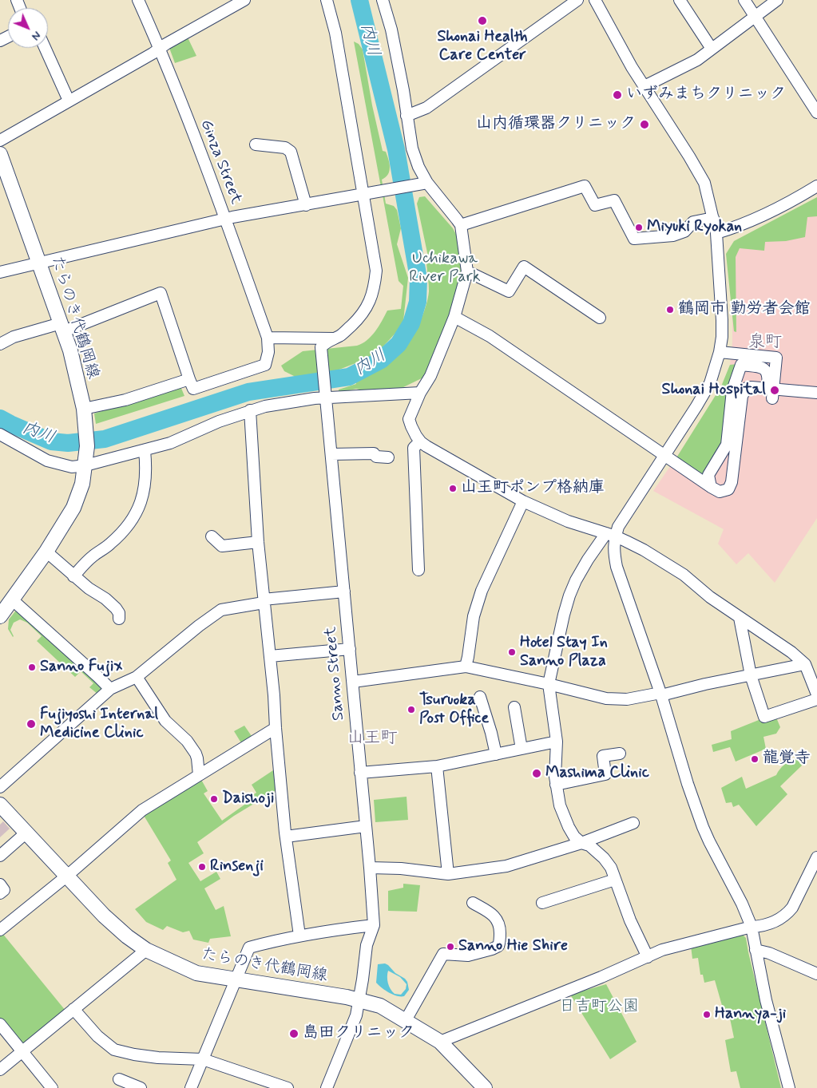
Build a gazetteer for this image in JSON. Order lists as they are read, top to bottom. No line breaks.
{"streets":{"main road":["たらのき代鶴岡線"],"street":["Ginza Street","Sanno Street"]},"crossings":[["たらのき代鶴岡線","Sanno Street"]],"districts":["泉町","山王町"],"water":["内川"],"parks":["Uchikawa River Park","日吉町公園"],"places":["Shonai Health Care Center","いずみまちクリニック","山内循環器クリニック","Miyuki Ryokan","鶴岡市 勤労者会館","Shonai Hospital","山王町ポンプ格納庫","Hotel Stay In Sanno Plaza","Sanno Fujix","Tsuruoka Post Office","Fujiyoshi Internal Medicine Clinic","龍覚寺","Mashima Clinic","Daishoji","Rinsenji","Sanno Hie Shire","Hannya-ji","島田クリニック"],"north":"bottom right"}
